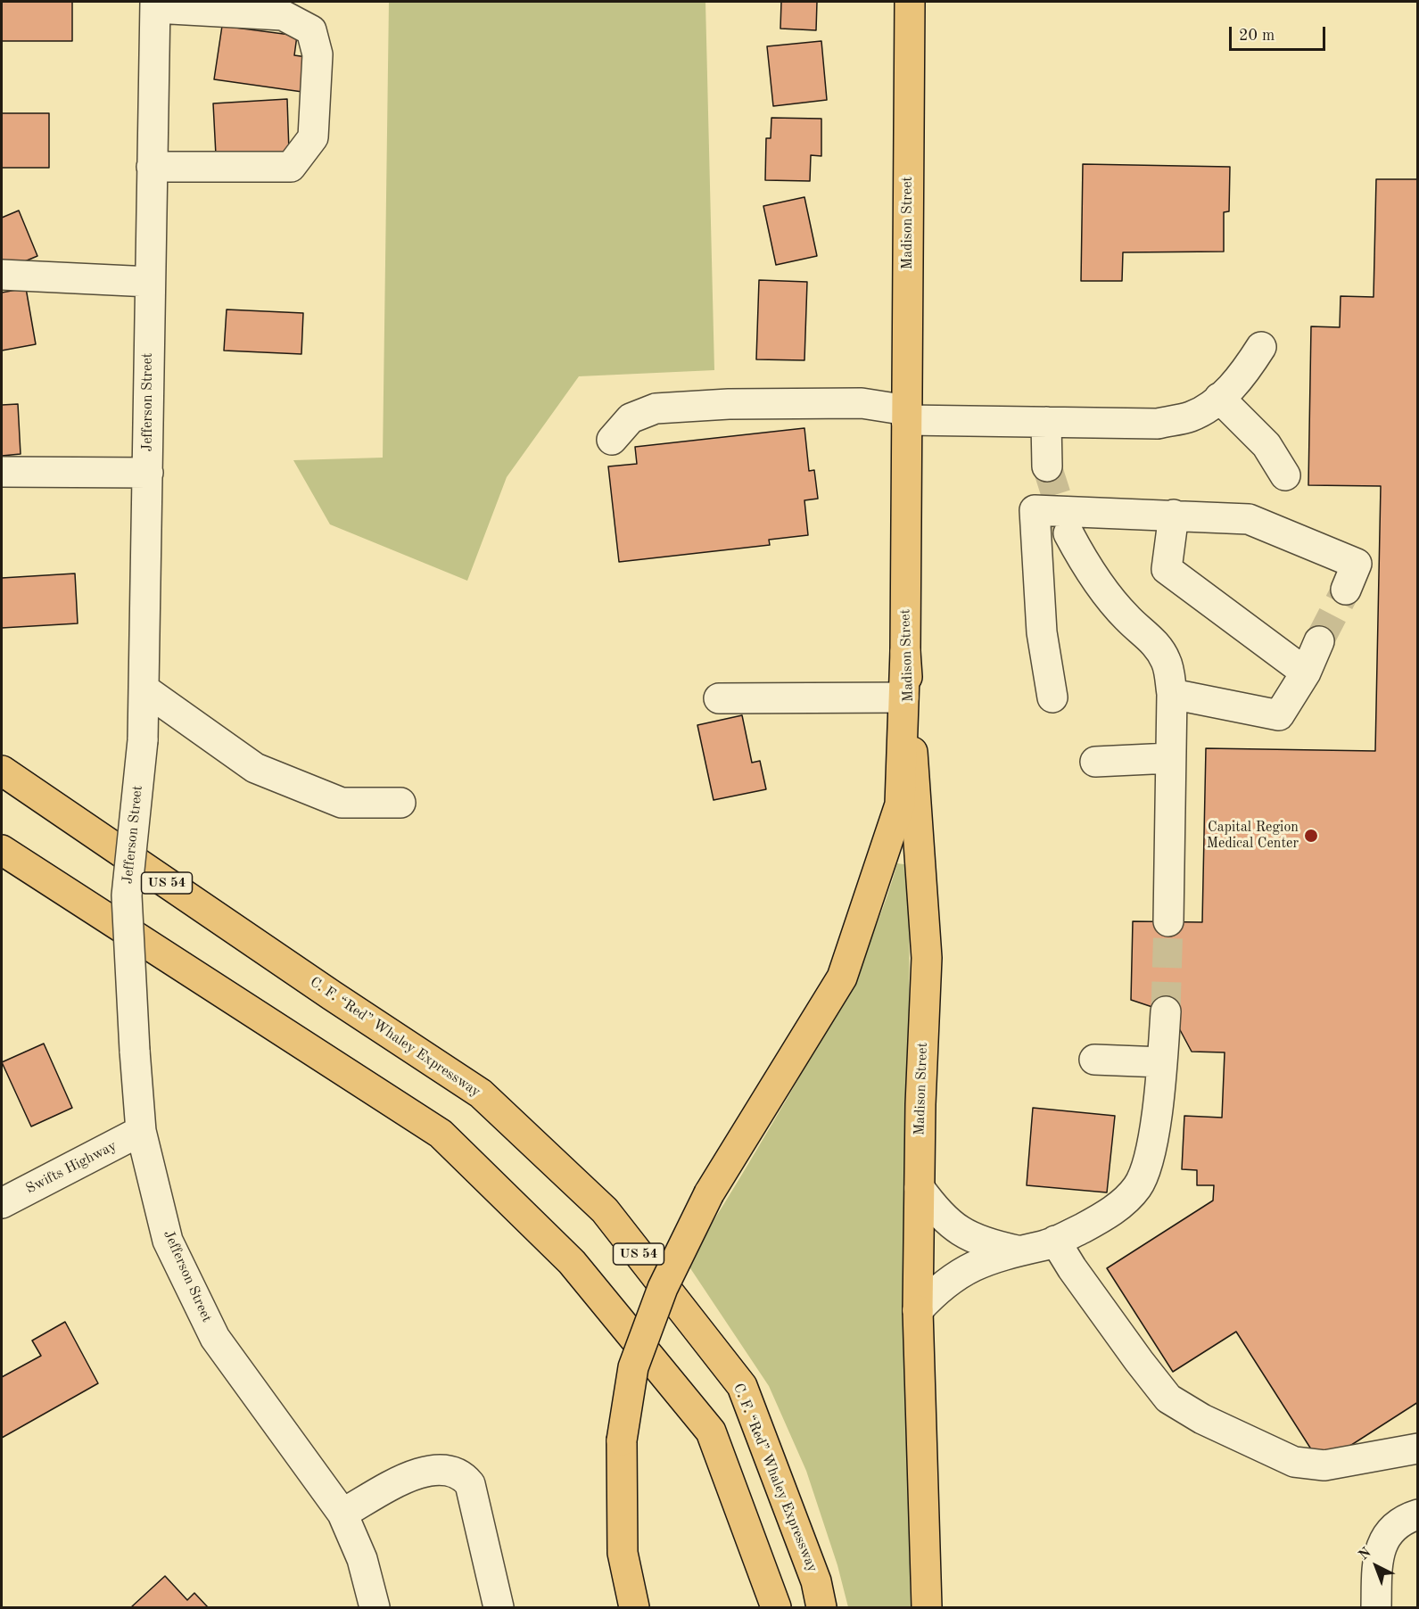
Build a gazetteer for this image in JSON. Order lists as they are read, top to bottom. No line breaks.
{"streets":{"main road":["Madison Street","US 54","C. F. “Red” Whaley Expressway"],"street":["Jefferson Street","Swifts Highway"]},"crossings":[["Jefferson Street","Swifts Highway"]],"places":["Capital Region Medical Center"],"scale_bar":"20 m","north":"top left"}
